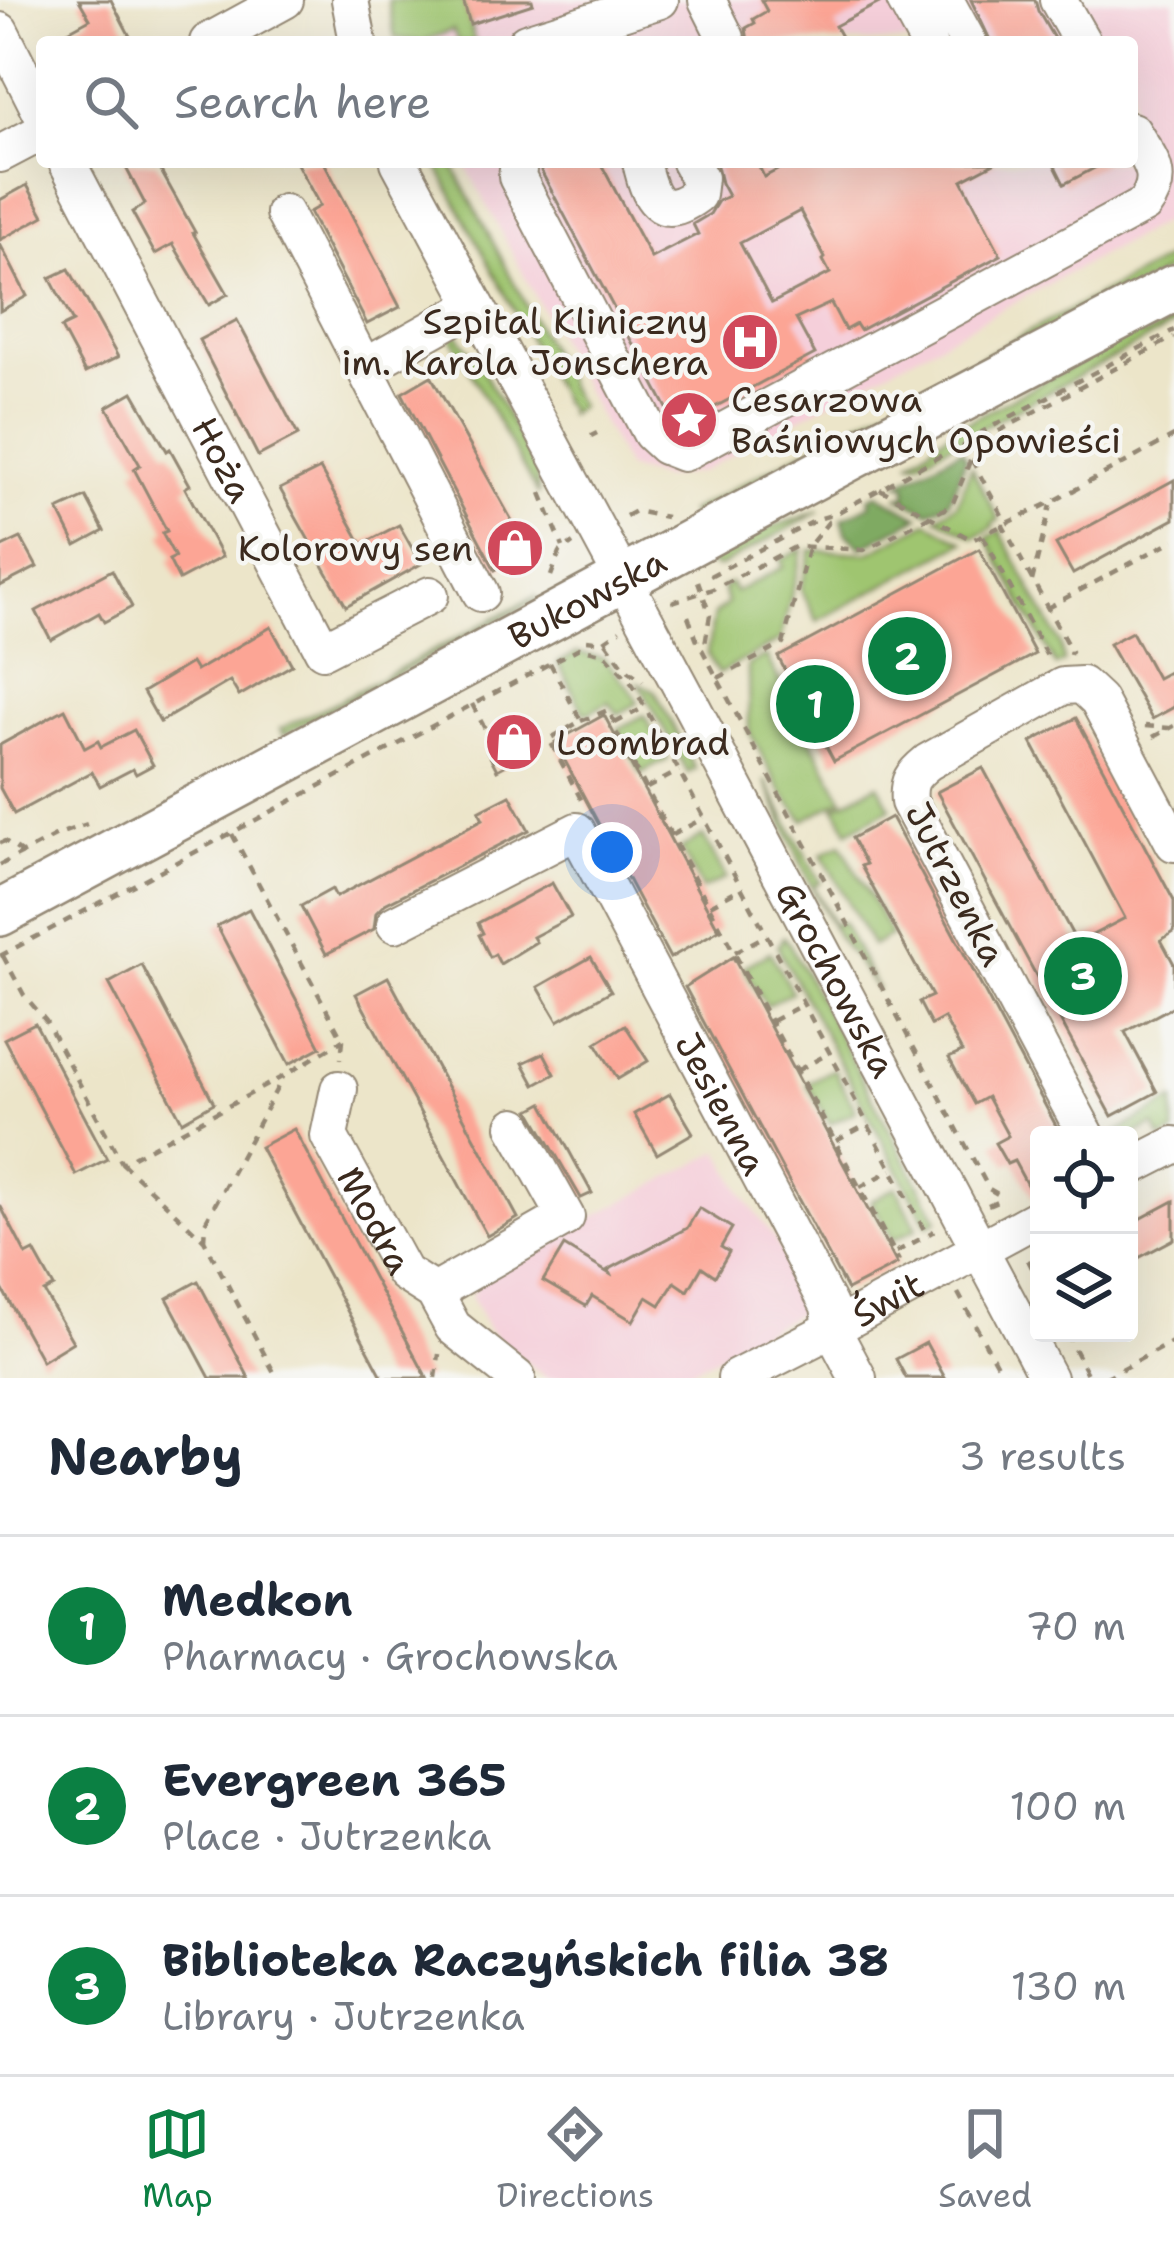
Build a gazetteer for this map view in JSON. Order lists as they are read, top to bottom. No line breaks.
{"streets":{"main road":["Bukowska"],"street":["Hoża","Jutrzenka","Grochowska","Jesienna","Modra","Świt"]},"crossings":[["Bukowska","Grochowska"],["Grochowska","Świt"],["Jesienna","Świt"]],"places":{"hospital":["Szpital Kliniczny im. Karola Jonschera"],"place":["Cesarzowa Baśniowych Opowieści"],"shop":["Kolorowy sen","Loombrad"]},"page":{"search":"Search here","pins":["2","1","3"],"heading":["Nearby","3 results"],"list":[{"mark":"1","name":"Medkon","note":"Pharmacy · Grochowska","value":"70 m"},{"mark":"2","name":"Evergreen 365","note":"Place · Jutrzenka","value":"100 m"},{"mark":"3","name":"Biblioteka Raczyńskich filia 38","note":"Library · Jutrzenka","value":"130 m"}],"nav":["Map","Directions","Saved"]}}
